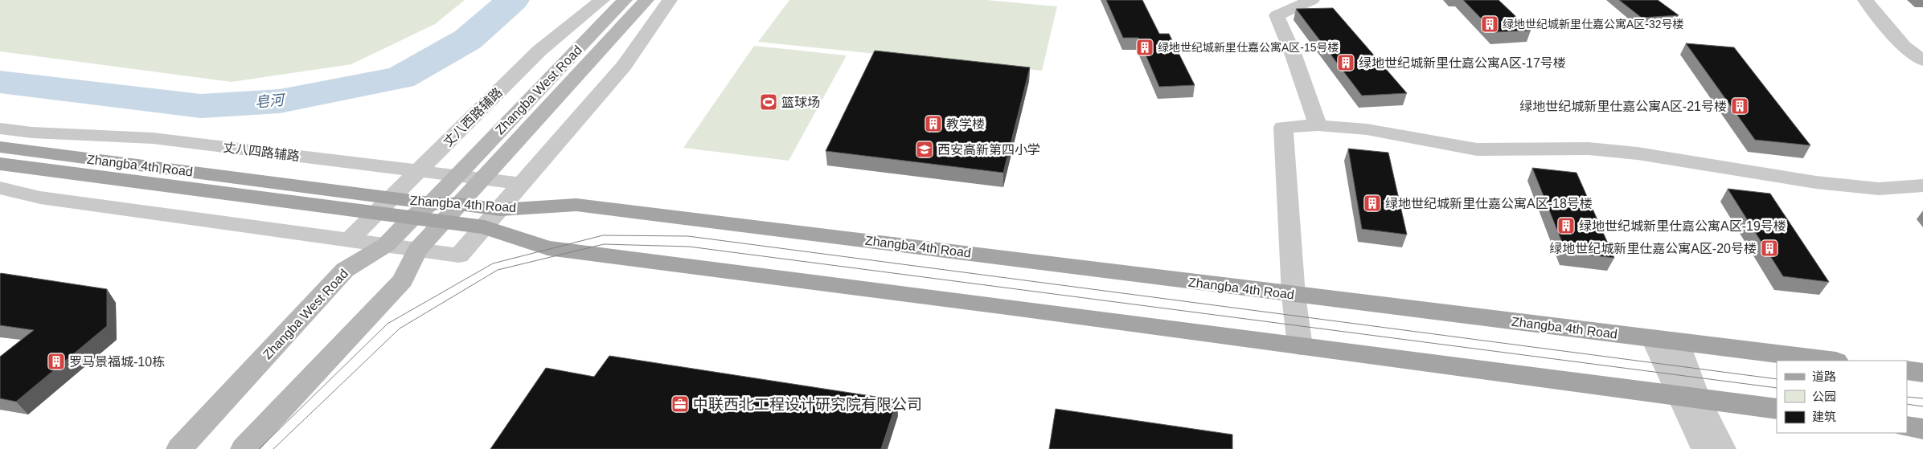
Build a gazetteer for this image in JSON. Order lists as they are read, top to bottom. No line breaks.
{"streets":{"main road":["Zhangba West Road","Zhangba 4th Road"],"street":["丈八西路辅路","丈八四路辅路"]},"crossings":[["Zhangba West Road","丈八四路辅路"],["Zhangba West Road","Zhangba 4th Road"],["丈八西路辅路","丈八四路辅路"],["丈八西路辅路","Zhangba 4th Road"]],"water":["皂河"],"places":{"building":["绿地世纪城新里仕嘉公寓A区-32号楼","绿地世纪城新里仕嘉公寓A区-15号楼","绿地世纪城新里仕嘉公寓A区-17号楼","绿地世纪城新里仕嘉公寓A区-21号楼","教学楼","绿地世纪城新里仕嘉公寓A区-18号楼","绿地世纪城新里仕嘉公寓A区-19号楼","绿地世纪城新里仕嘉公寓A区-20号楼","罗马景福城-10栋"],"sports":["篮球场"],"school or university":["西安高新第四小学"],"office":["中联西北工程设计研究院有限公司"]},"legend":["道路","公园","建筑"]}
